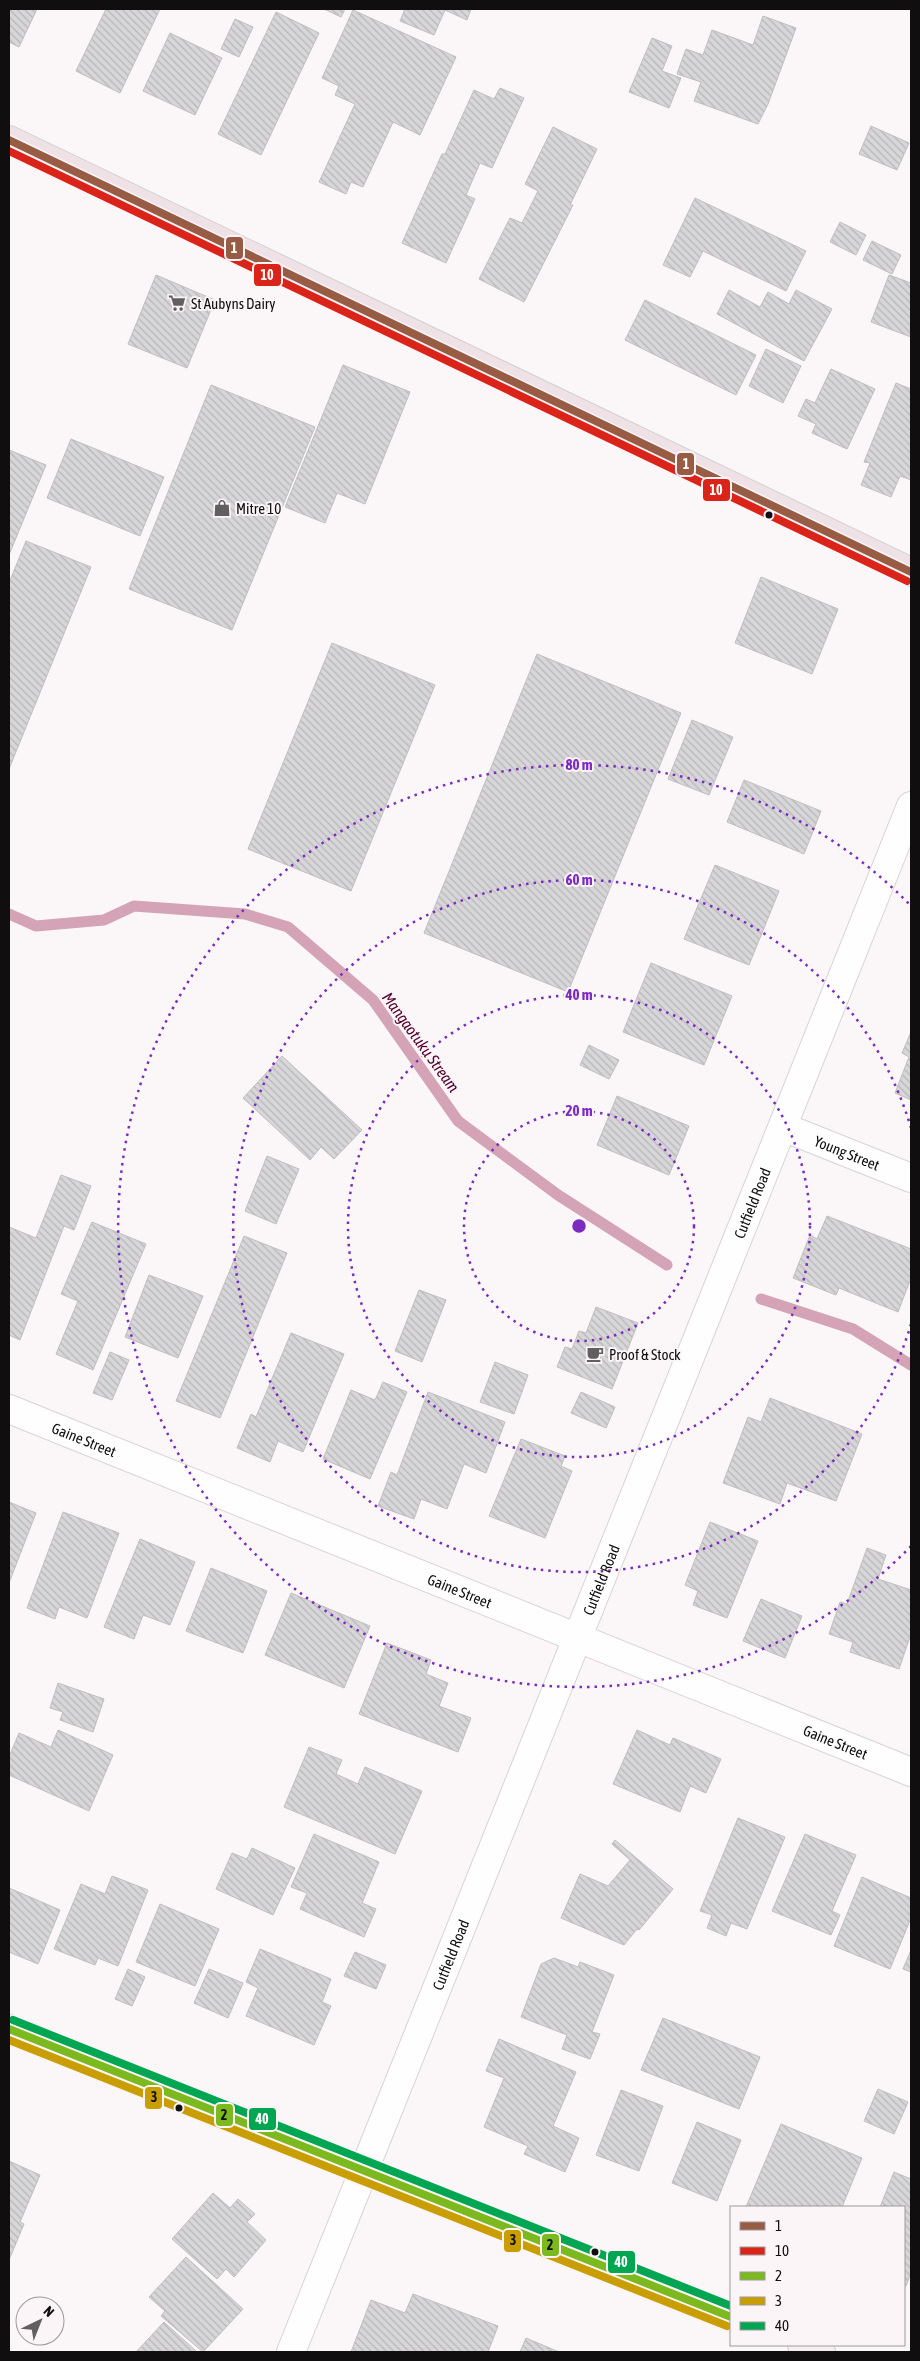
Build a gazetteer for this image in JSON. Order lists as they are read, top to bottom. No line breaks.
{"streets":{"street":["Young Street","Cutfield Road","Gaine Street"]},"crossings":[["Young Street","Cutfield Road"],["Cutfield Road","Gaine Street"]],"water":["Mangaotuku Stream"],"places":{"supermarket":["St Aubyns Dairy"],"shop":["Mitre 10"],"cafe":["Proof & Stock"]},"lines":["transit line 1","transit line 10","transit line 40","transit line 2","transit line 3"],"legend":["1","10","2","3","40"],"north":"top right","rings":["80 m","60 m","40 m","20 m"]}
